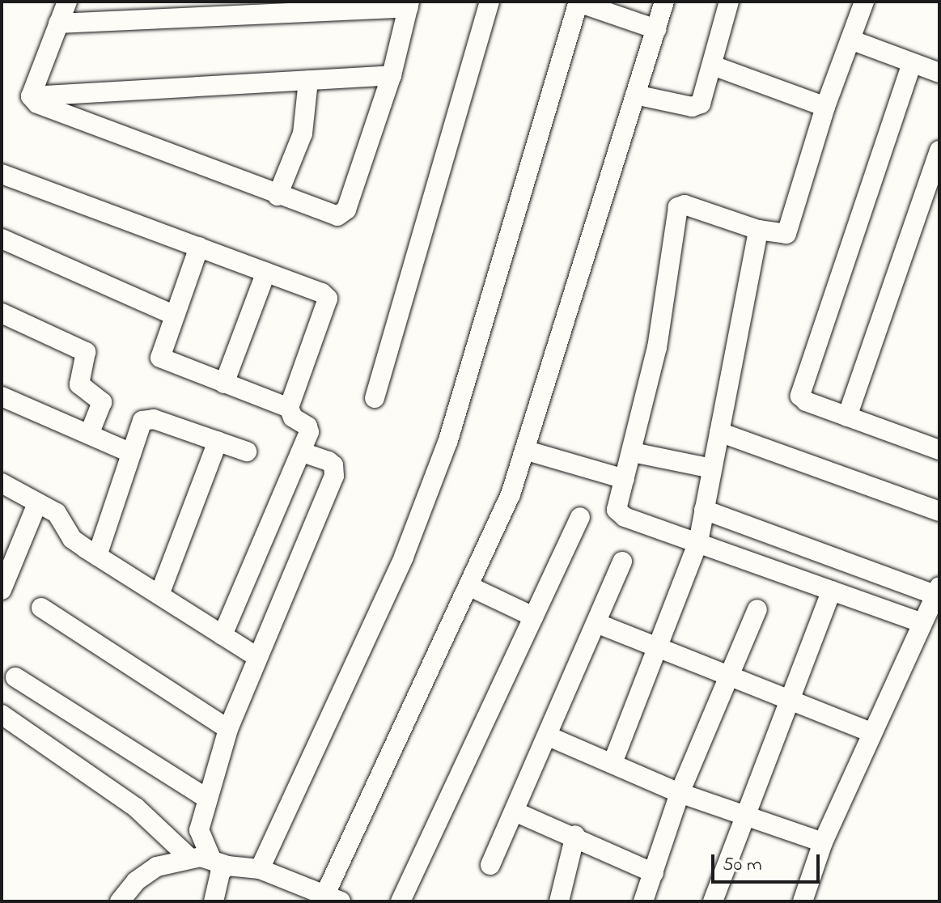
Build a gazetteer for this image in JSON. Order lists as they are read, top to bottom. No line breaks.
{"scale_bar":"50 m"}
